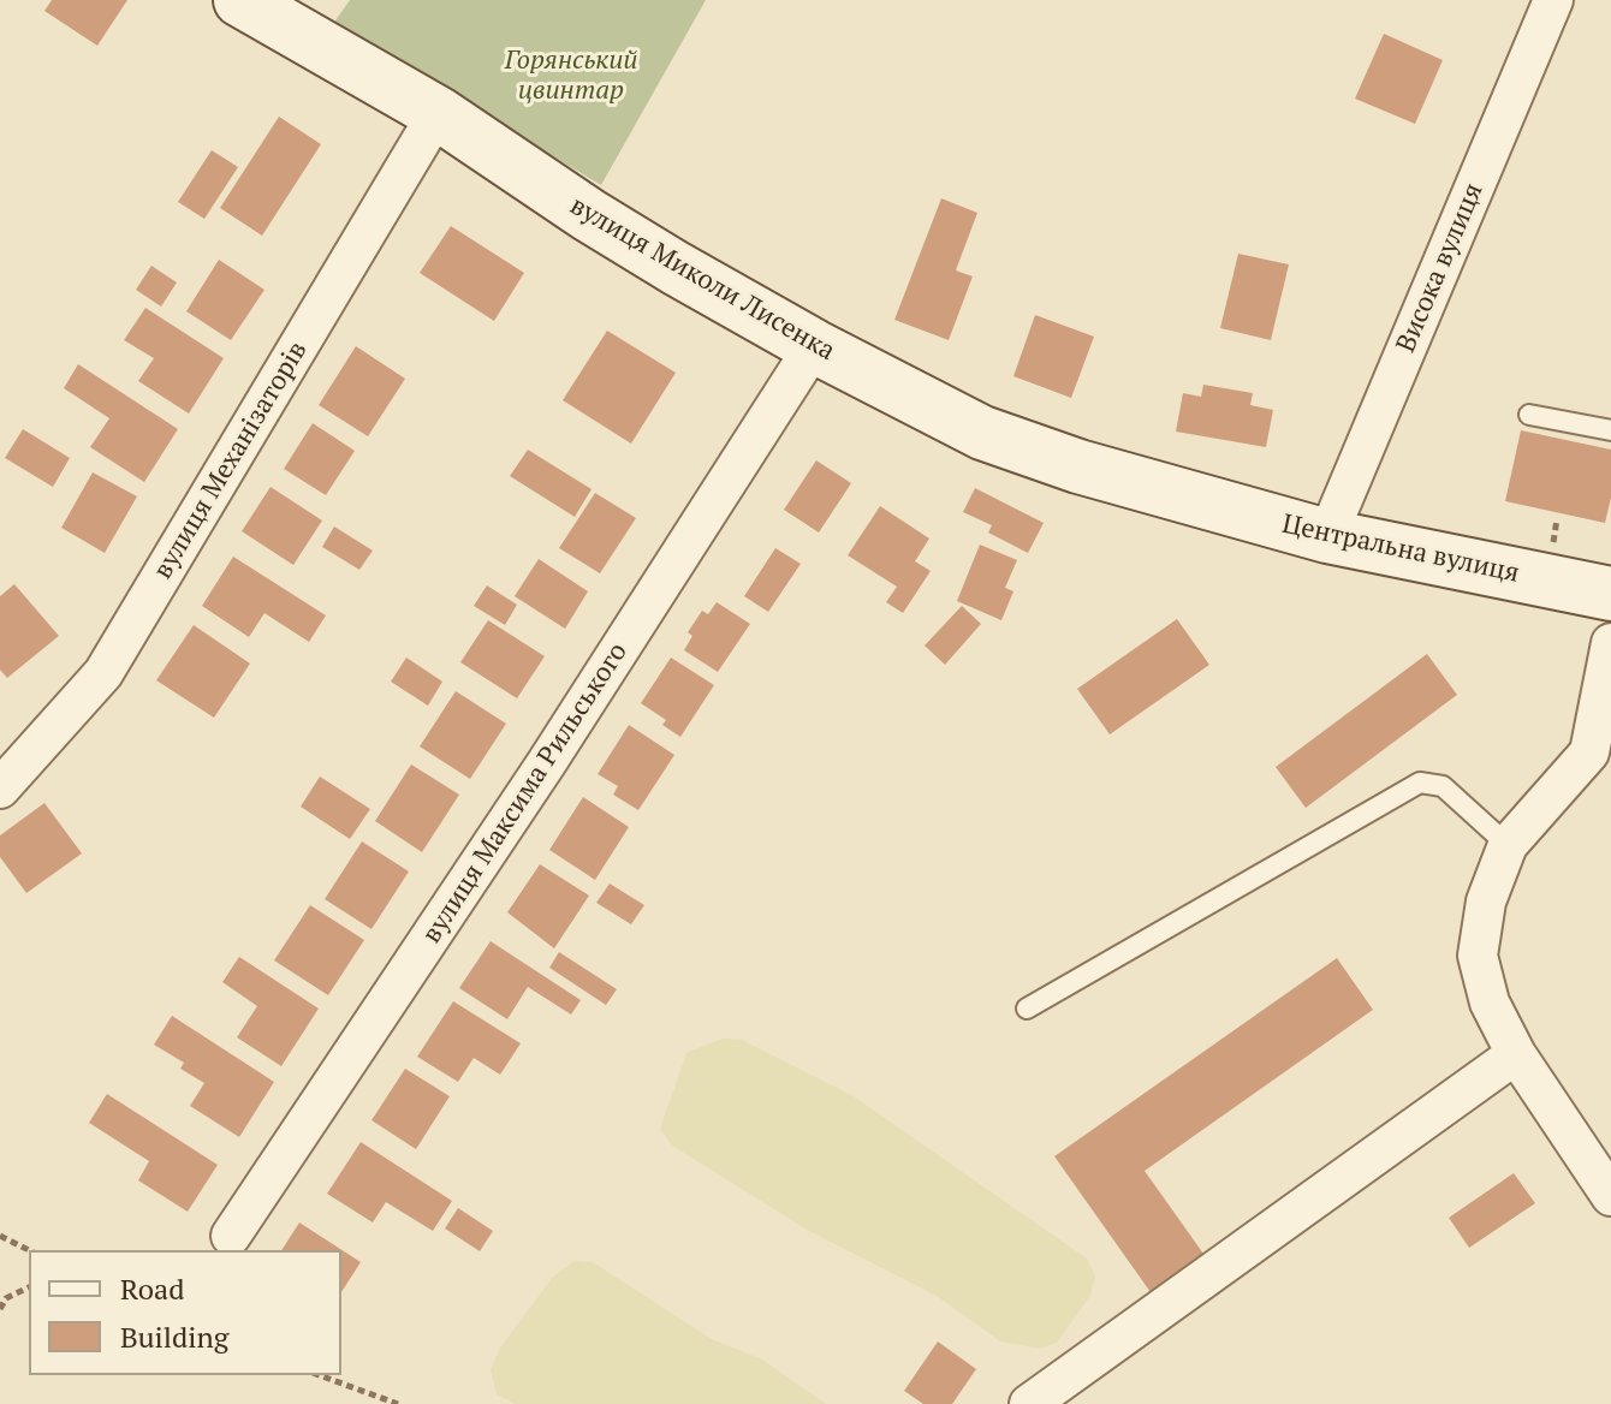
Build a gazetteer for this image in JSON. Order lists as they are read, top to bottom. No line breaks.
{"streets":{"street":["Висока вулиця","вулиця Миколи Лисенка","вулиця Механізаторів","Центральна вулиця","вулиця Максима Рильського"]},"crossings":[["Висока вулиця","Центральна вулиця"],["вулиця Миколи Лисенка","вулиця Механізаторів"],["вулиця Миколи Лисенка","Центральна вулиця"],["вулиця Миколи Лисенка","вулиця Максима Рильського"]],"parks":["Горянський цвинтар"],"legend":["Road","Building"]}
